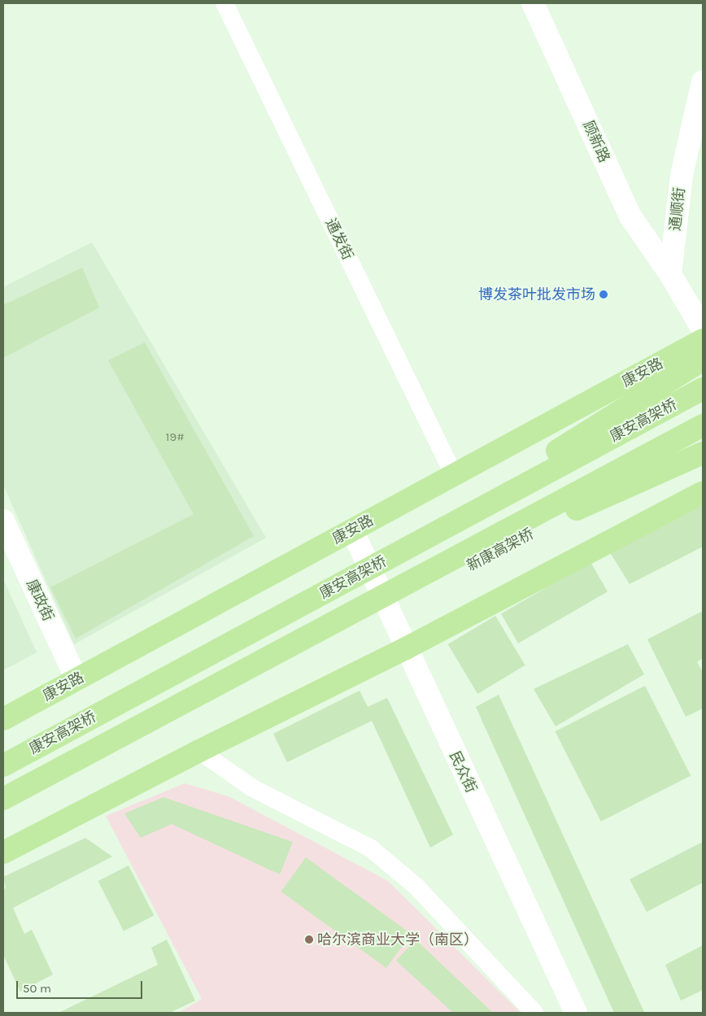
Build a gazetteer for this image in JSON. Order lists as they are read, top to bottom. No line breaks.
{"streets":{"highway":["康安路","康安高架桥","新康高架桥"],"street":["顾新路","通顺街","通发街","康政街","民众街"]},"crossings":[["顾新路","通顺街"],["通发街","康安路"],["康安路","康政街"],["康安路","民众街"],["康安高架桥","新康高架桥"]],"places":["博发茶叶批发市场","哈尔滨商业大学（南区）"],"house_numbers":["19#"],"scale_bar":"50 m"}
